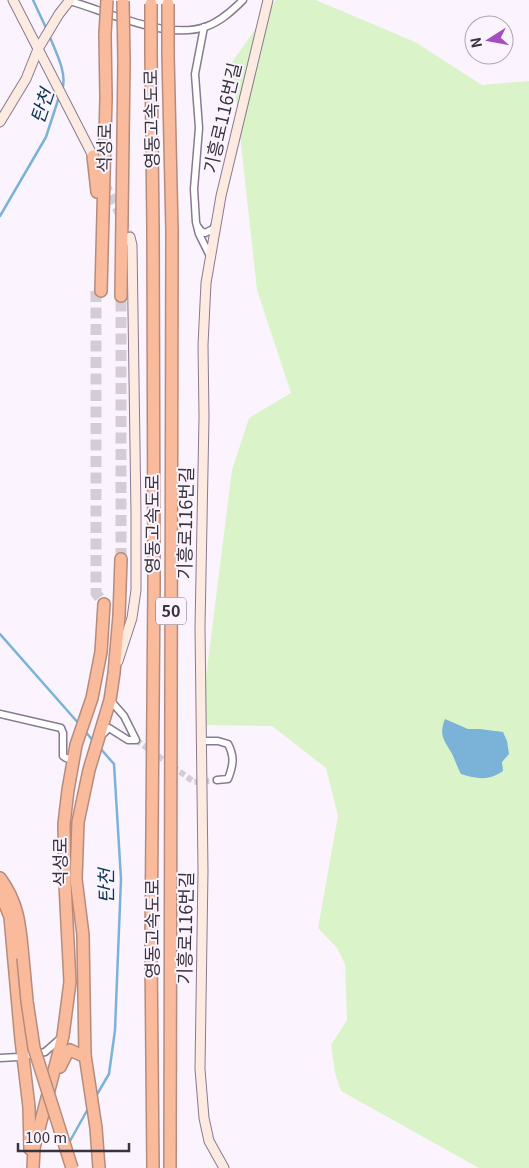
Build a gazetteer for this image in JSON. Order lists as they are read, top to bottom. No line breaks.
{"streets":{"highway":["영동고속도로","석성로","50"],"street":["기흥로116번길"]},"water":["탄천"],"scale_bar":"100 m","north":"left"}
